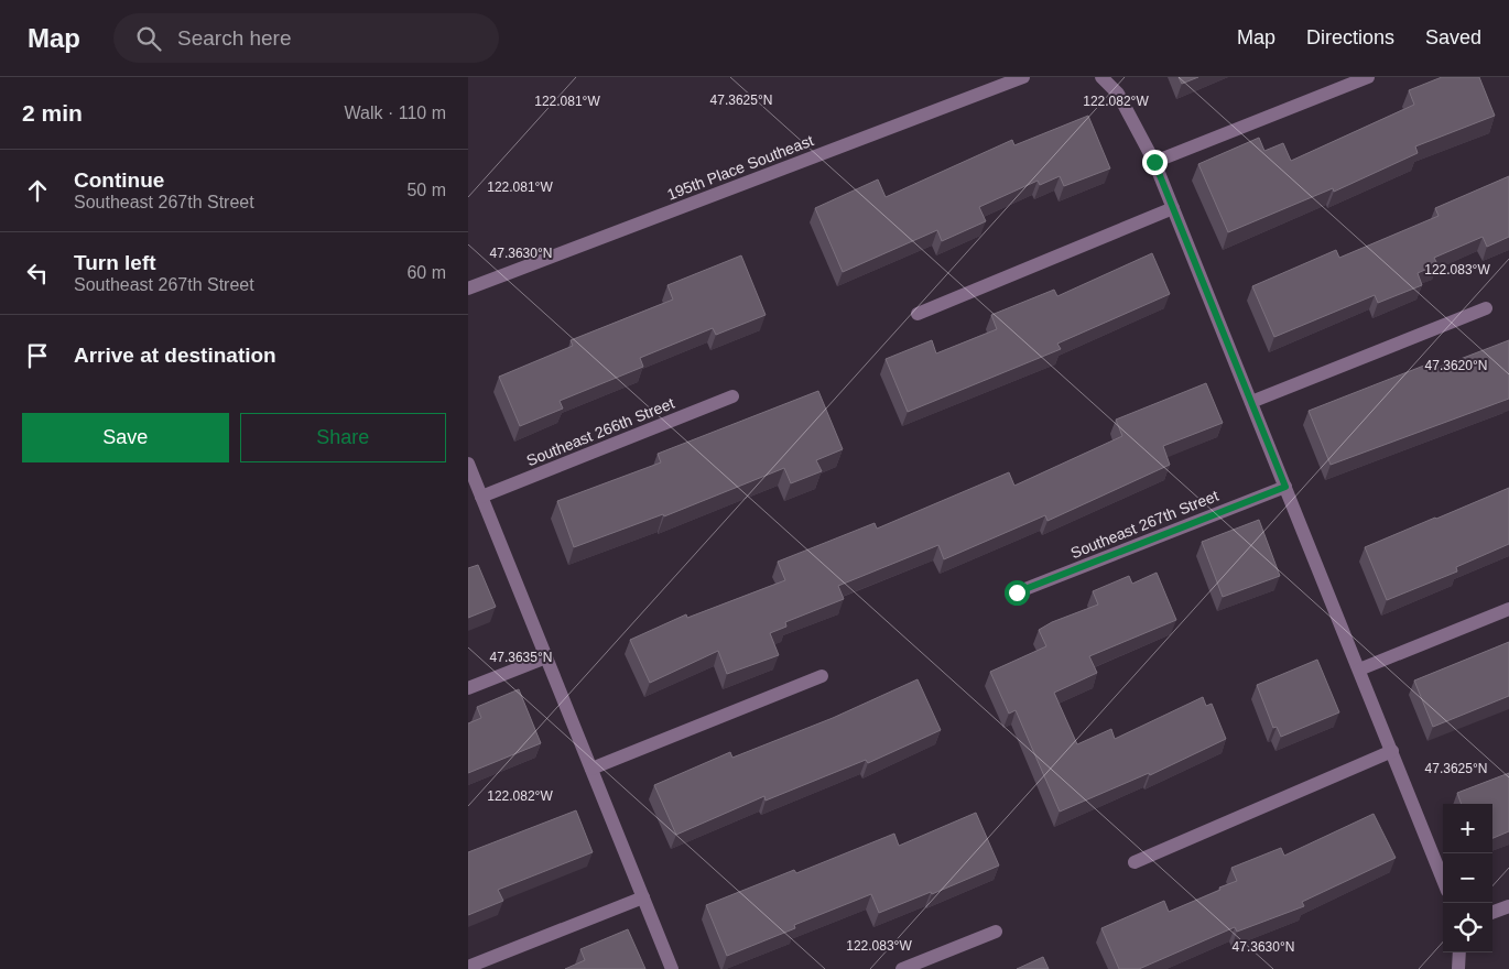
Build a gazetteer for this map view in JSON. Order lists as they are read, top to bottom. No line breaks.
{"streets":{"street":["195th Place Southeast","Southeast 266th Street","Southeast 267th Street"]},"page":{"header":"Map","search":"Search here","nav":["Map","Directions","Saved"],"heading":["2 min","Walk · 110 m"],"list":[["Continue","Southeast 267th Street","50 m"],["Turn left","Southeast 267th Street","60 m"],"Arrive at destination"],"buttons":["Save","Share"],"map_buttons":["+","−"]},"coordinates":["47.3625°N","122.081°W","122.082°W","47.3630°N","122.083°W","47.3620°N","47.3635°N"]}
